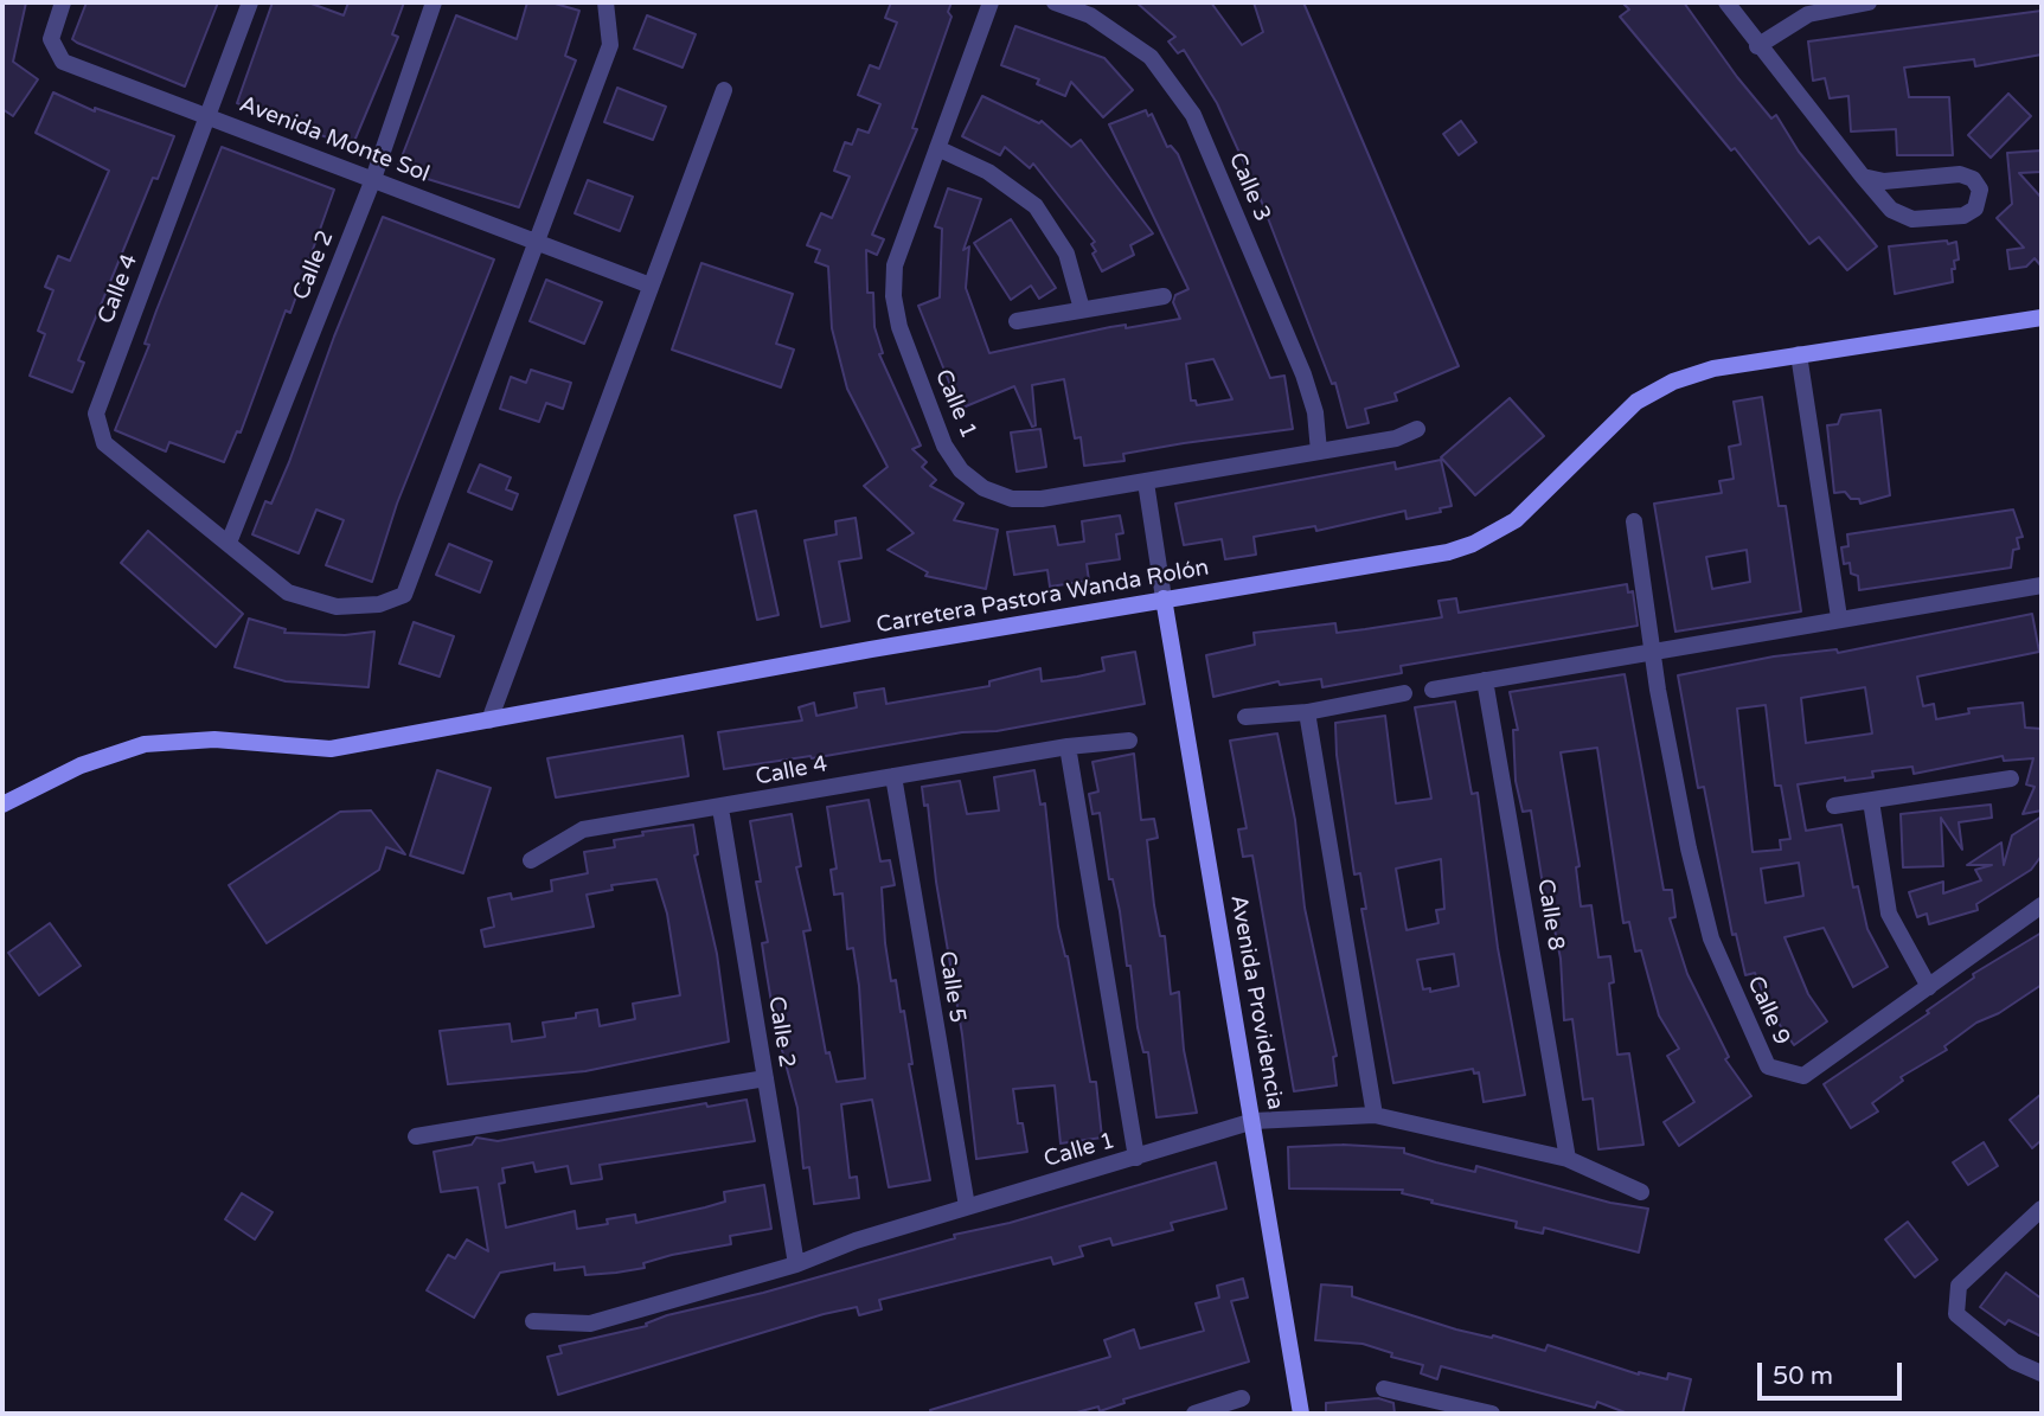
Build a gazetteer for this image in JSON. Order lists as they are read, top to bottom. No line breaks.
{"streets":{"street":["Avenida Monte Sol","Calle 3","Calle 2","Calle 4","Calle 1","Carretera Pastora Wanda Rolón","Calle 8","Calle 5","Avenida Providencia","Calle 9"]},"crossings":[["Avenida Monte Sol","Calle 2"],["Avenida Monte Sol","Calle 4"],["Calle 3","Calle 1"],["Calle 2","Calle 4"],["Calle 2","Calle 1"],["Calle 4","Calle 5"],["Calle 1","Calle 8"],["Calle 1","Calle 5"],["Calle 1","Avenida Providencia"],["Carretera Pastora Wanda Rolón","Avenida Providencia"]],"scale_bar":"50 m"}
